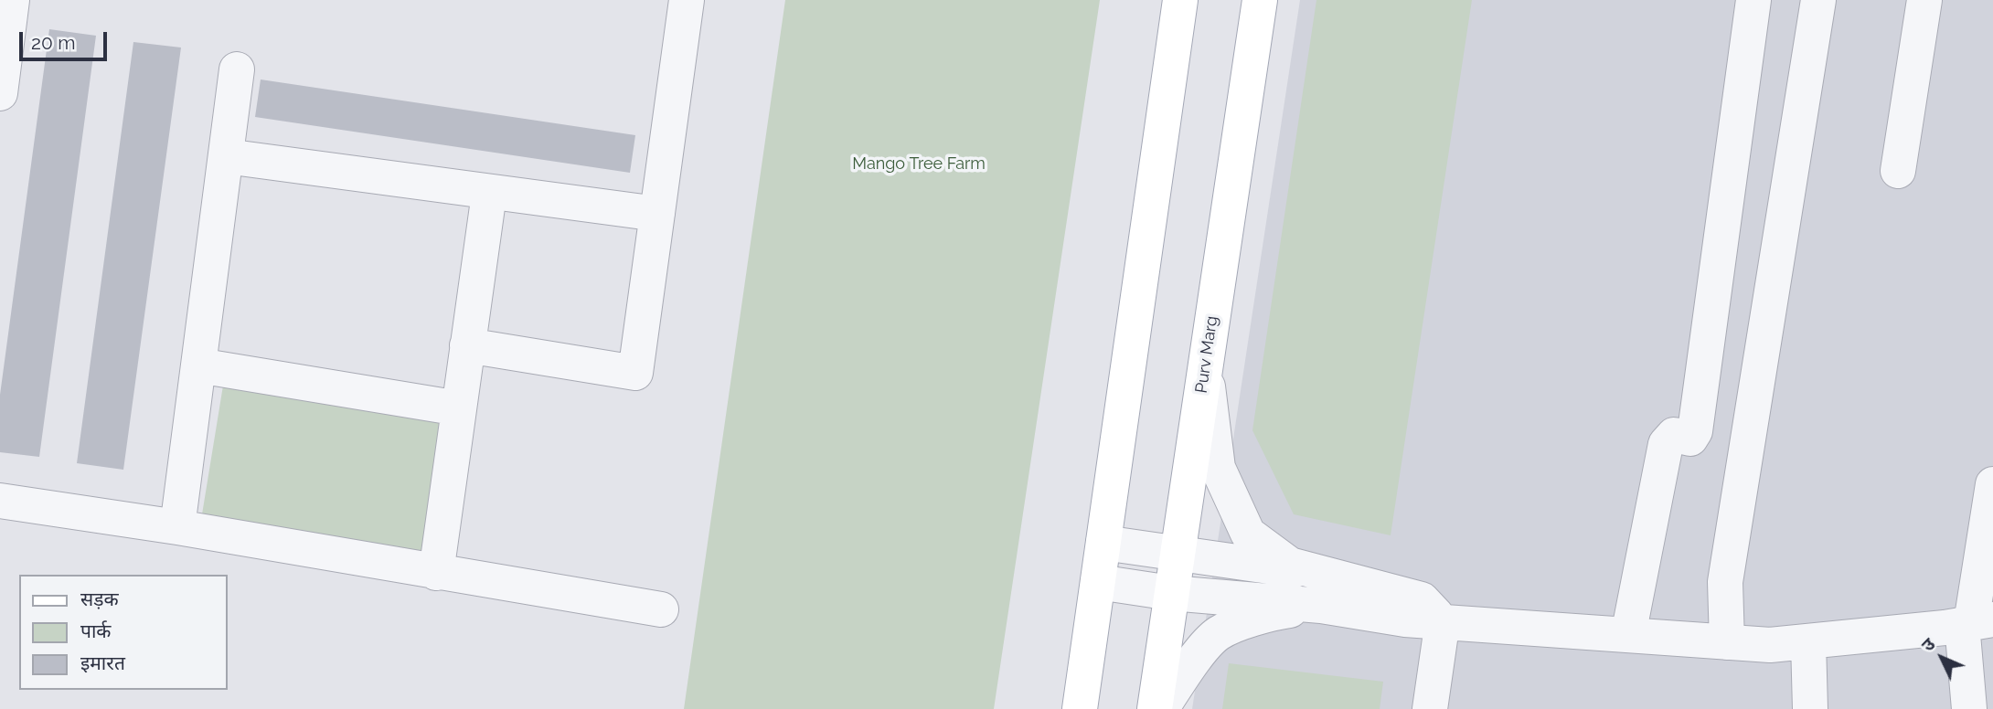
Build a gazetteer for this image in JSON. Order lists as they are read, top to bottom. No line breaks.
{"streets":{"main road":["Purv Marg"]},"parks":["Mango Tree Farm"],"legend":["सड़क","पार्क","इमारत"],"scale_bar":"20 m","north":"top left"}
